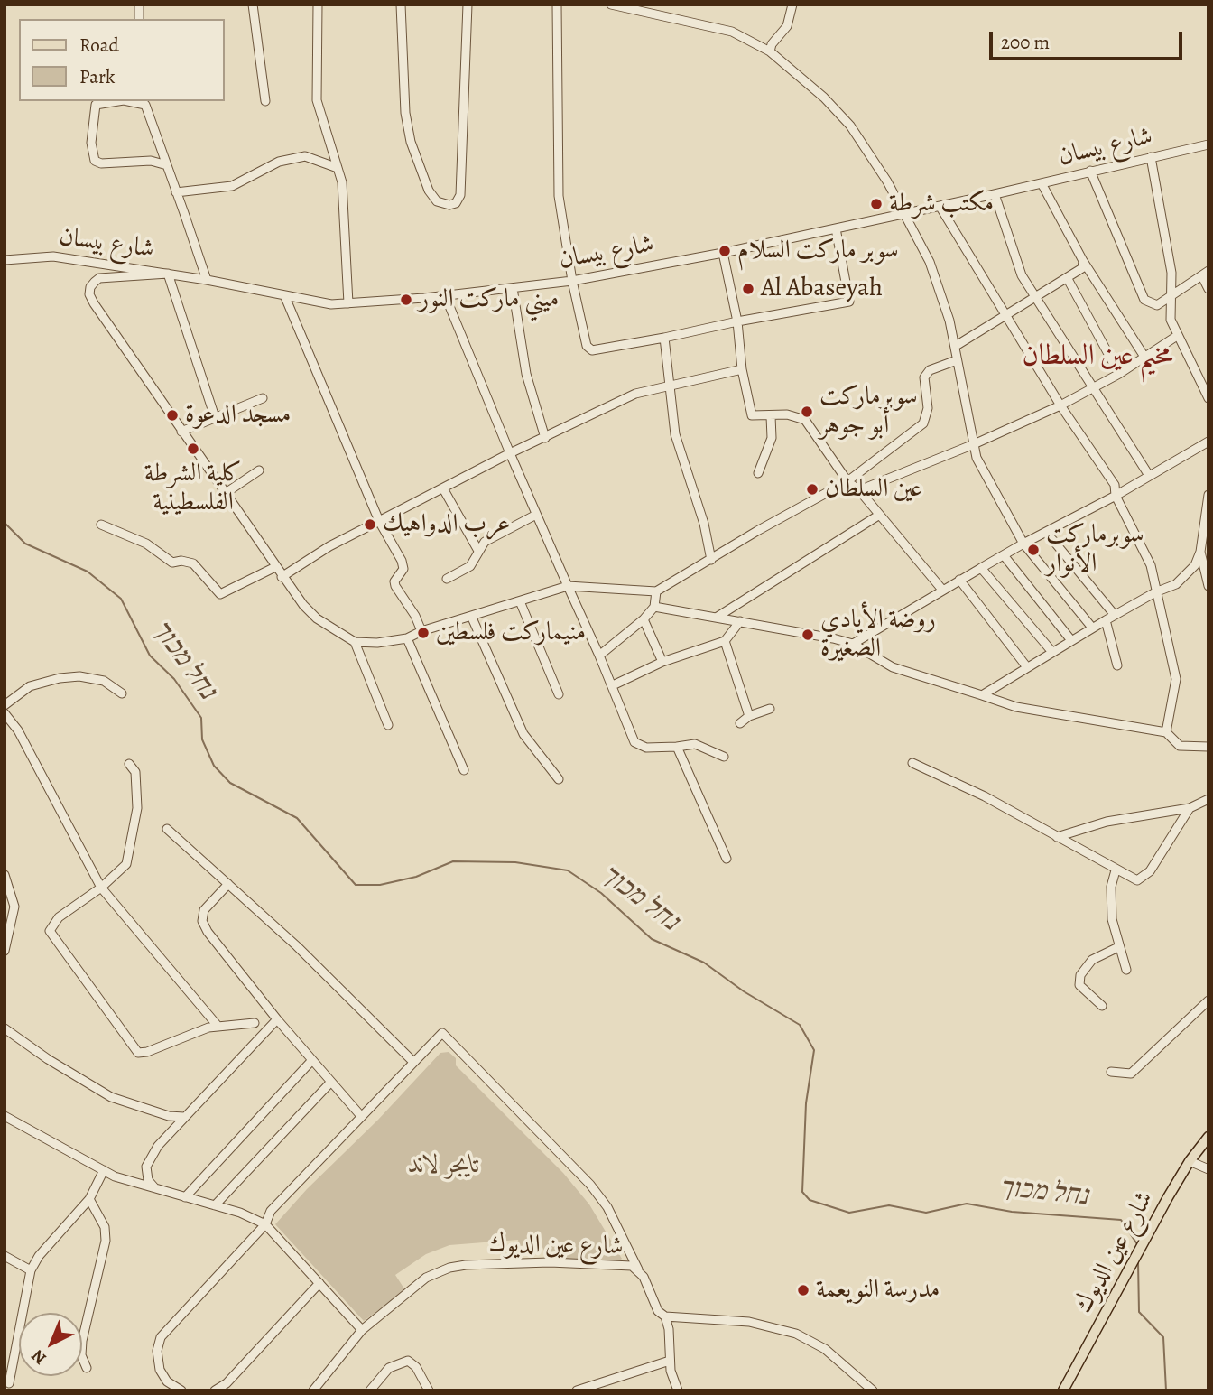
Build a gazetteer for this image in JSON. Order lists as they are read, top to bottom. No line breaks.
{"streets":{"main road":["شارع عين الديوك"],"street":["شارع بيسان"]},"districts":["مخيم عين السلطان"],"water":["נחל מכוך"],"parks":["تايجر لاند"],"places":["مكتب شرطة","سوبر ماركت السلام","Al Abaseyah","ميني ماركت النور","سوبرماركت أبو جوهر","مسجد الدعوة","كلية الشرطة الفلسطينية","عين السلطان","عرب الدواهيك","سوبرماركت الأنوار","منيماركت فلسطين","روضة الأيادي الصغيرة","مدرسة النويعمة"],"legend":["Road","Park"],"scale_bar":"200 m","north":"bottom left"}
